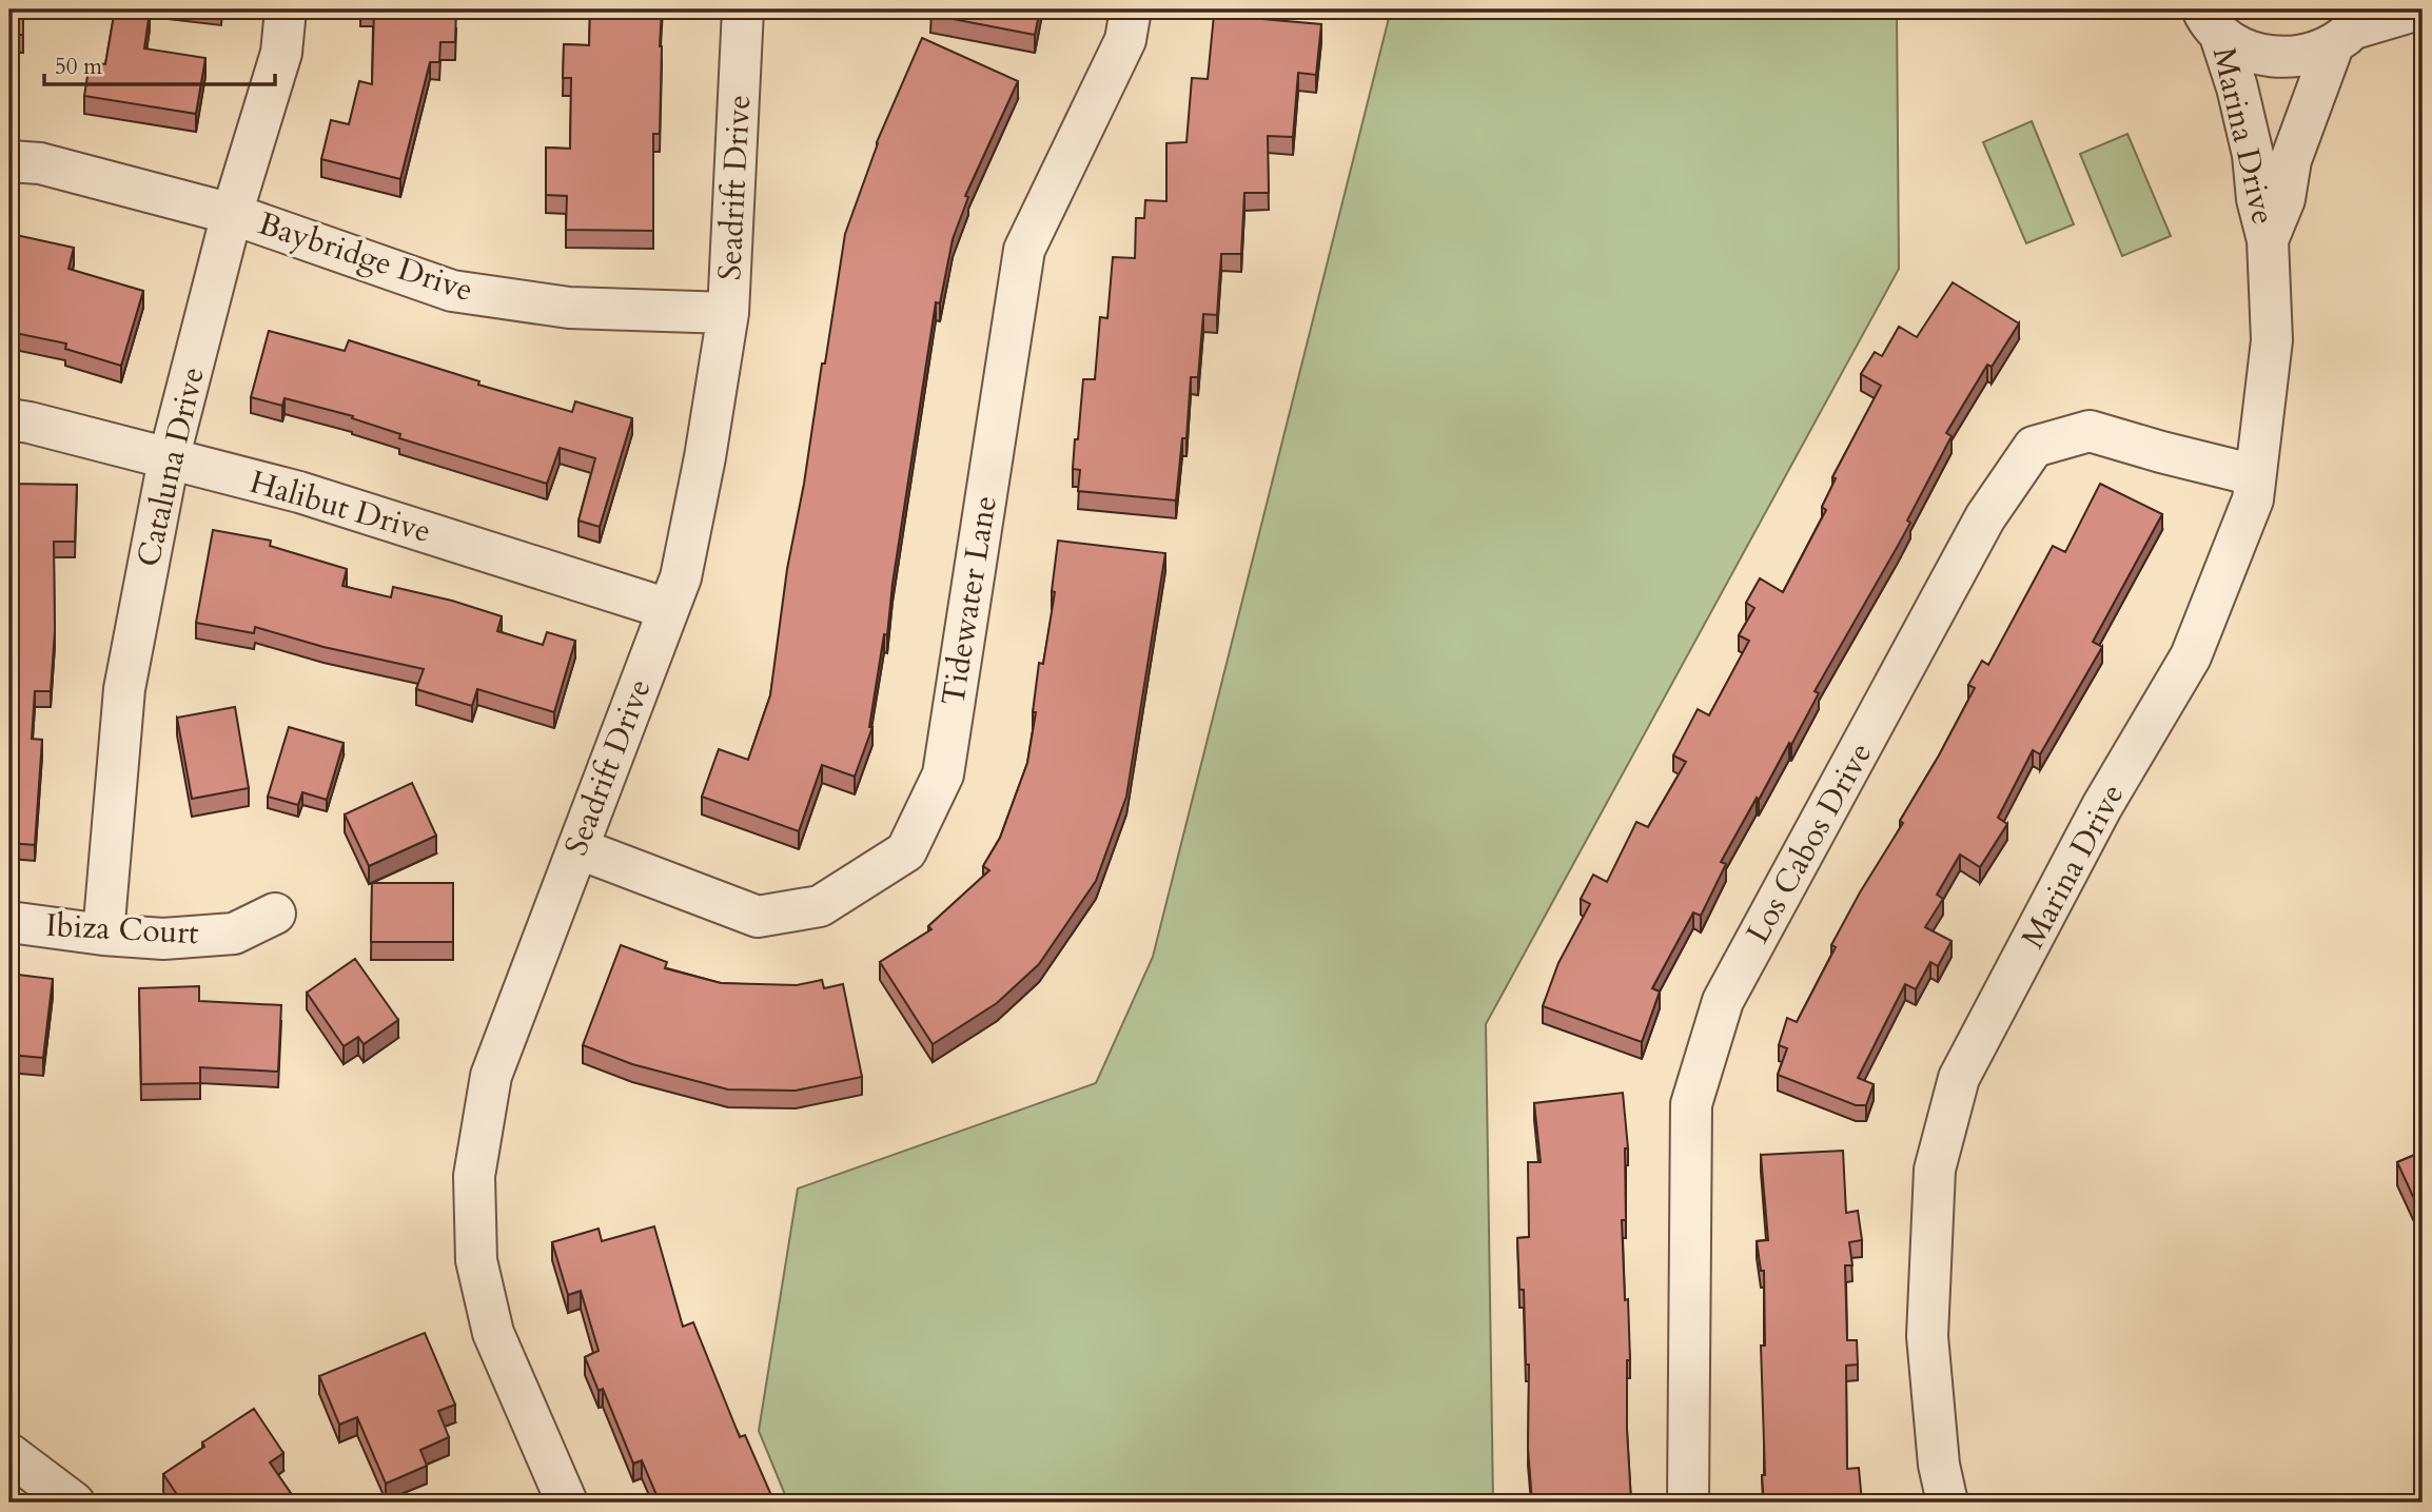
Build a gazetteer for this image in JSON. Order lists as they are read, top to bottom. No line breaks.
{"streets":{"street":["Marina Drive","Seadrift Drive","Baybridge Drive","Cataluna Drive","Halibut Drive","Tidewater Lane","Los Cabos Drive","Ibiza Court"]},"crossings":[["Marina Drive","Los Cabos Drive"],["Seadrift Drive","Baybridge Drive"],["Seadrift Drive","Halibut Drive"],["Seadrift Drive","Tidewater Lane"],["Baybridge Drive","Cataluna Drive"],["Cataluna Drive","Halibut Drive"],["Cataluna Drive","Ibiza Court"]],"scale_bar":"50 m"}
